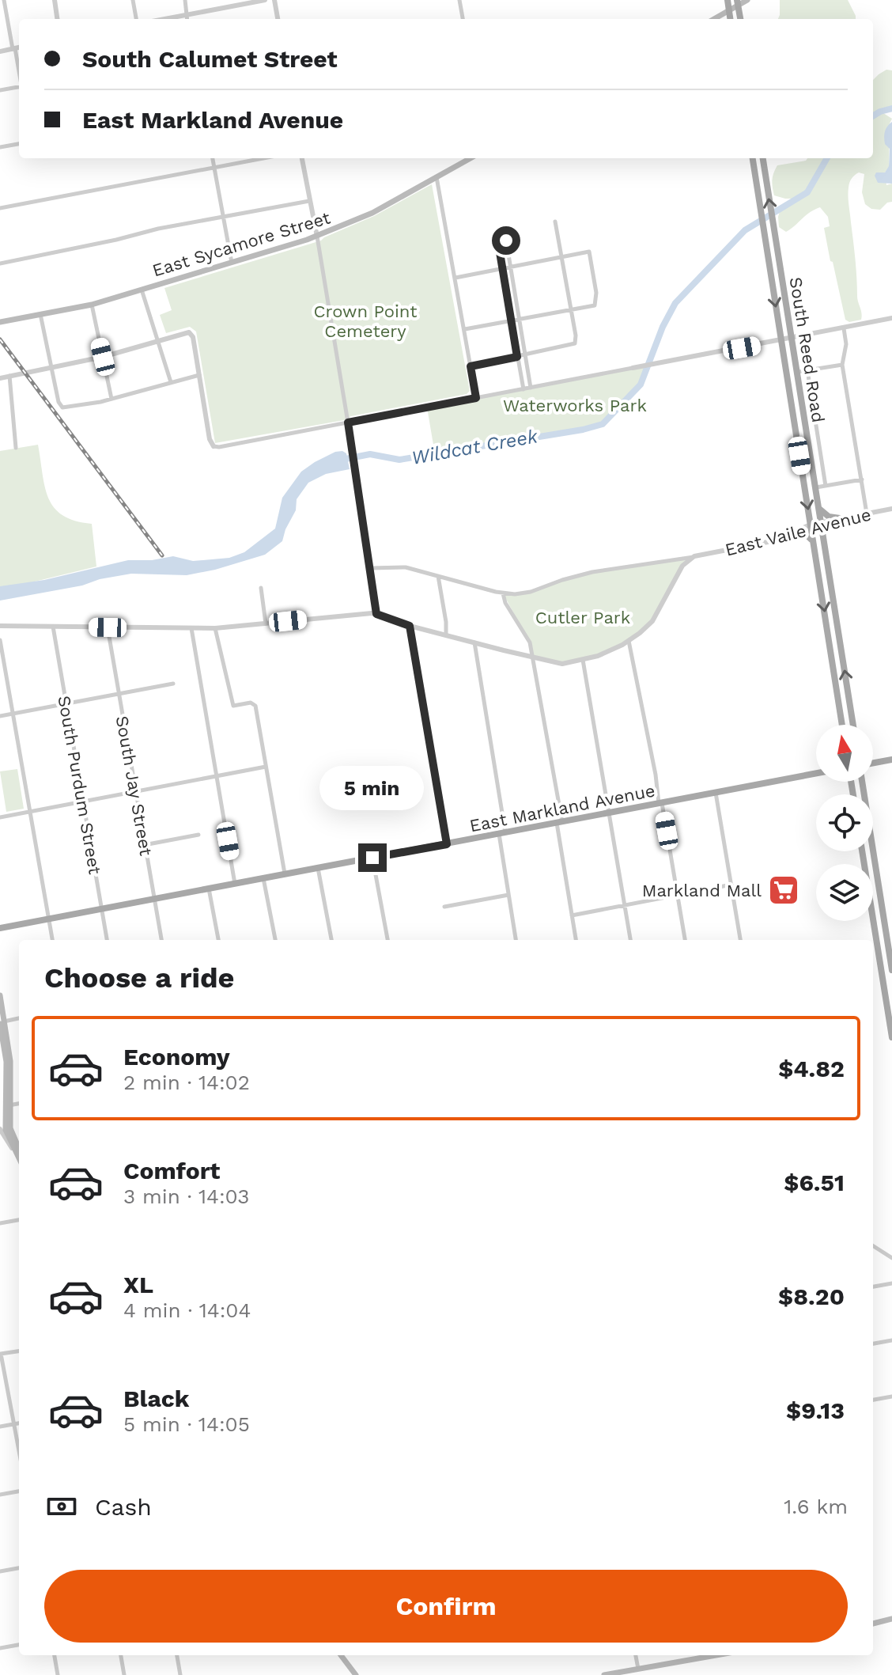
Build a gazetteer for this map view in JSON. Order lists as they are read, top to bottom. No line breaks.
{"streets":{"main road":["East Sycamore Street","South Reed Road","East Markland Avenue"],"street":["East Vaile Avenue","South Purdum Street","South Jay Street"]},"crossings":[["South Reed Road","East Vaile Avenue"],["South Purdum Street","East Markland Avenue"],["South Jay Street","East Markland Avenue"]],"water":["Wildcat Creek"],"parks":["Crown Point Cemetery","Waterworks Park","Cutler Park"],"places":{"supermarket":["Markland Mall"]},"north":"top","page":{"banner":["South Calumet Street","East Markland Avenue"],"bubble":"5 min","heading":"Choose a ride","list":[{"name":"Economy","note":"2 min · 14:02","value":"$4.82"},{"name":"Comfort","note":"3 min · 14:03","value":"$6.51"},{"name":"XL","note":"4 min · 14:04","value":"$8.20"},{"name":"Black","note":"5 min · 14:05","value":"$9.13"}],"pay":["Cash","1.6 km"],"buttons":"Confirm"}}
